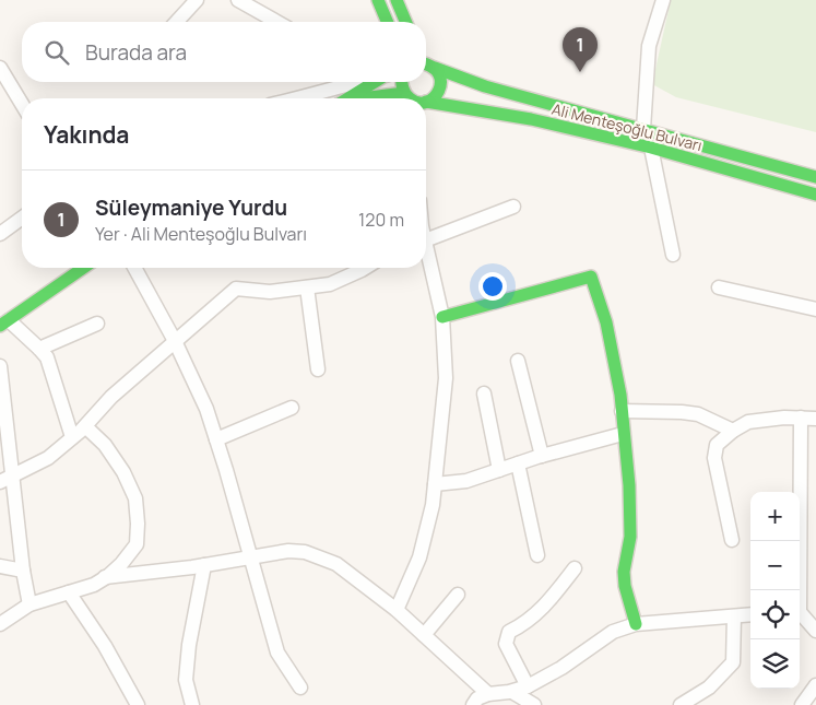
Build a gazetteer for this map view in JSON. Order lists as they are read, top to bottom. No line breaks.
{"streets":{"main road":["Ali Menteşoğlu Bulvarı"]},"page":{"search":"Burada ara","pins":"1","heading":"Yakında","list":[{"mark":"1","name":"Süleymaniye Yurdu","note":"Yer · Ali Menteşoğlu Bulvarı","value":"120 m"}],"map_buttons":["+","−"]}}
